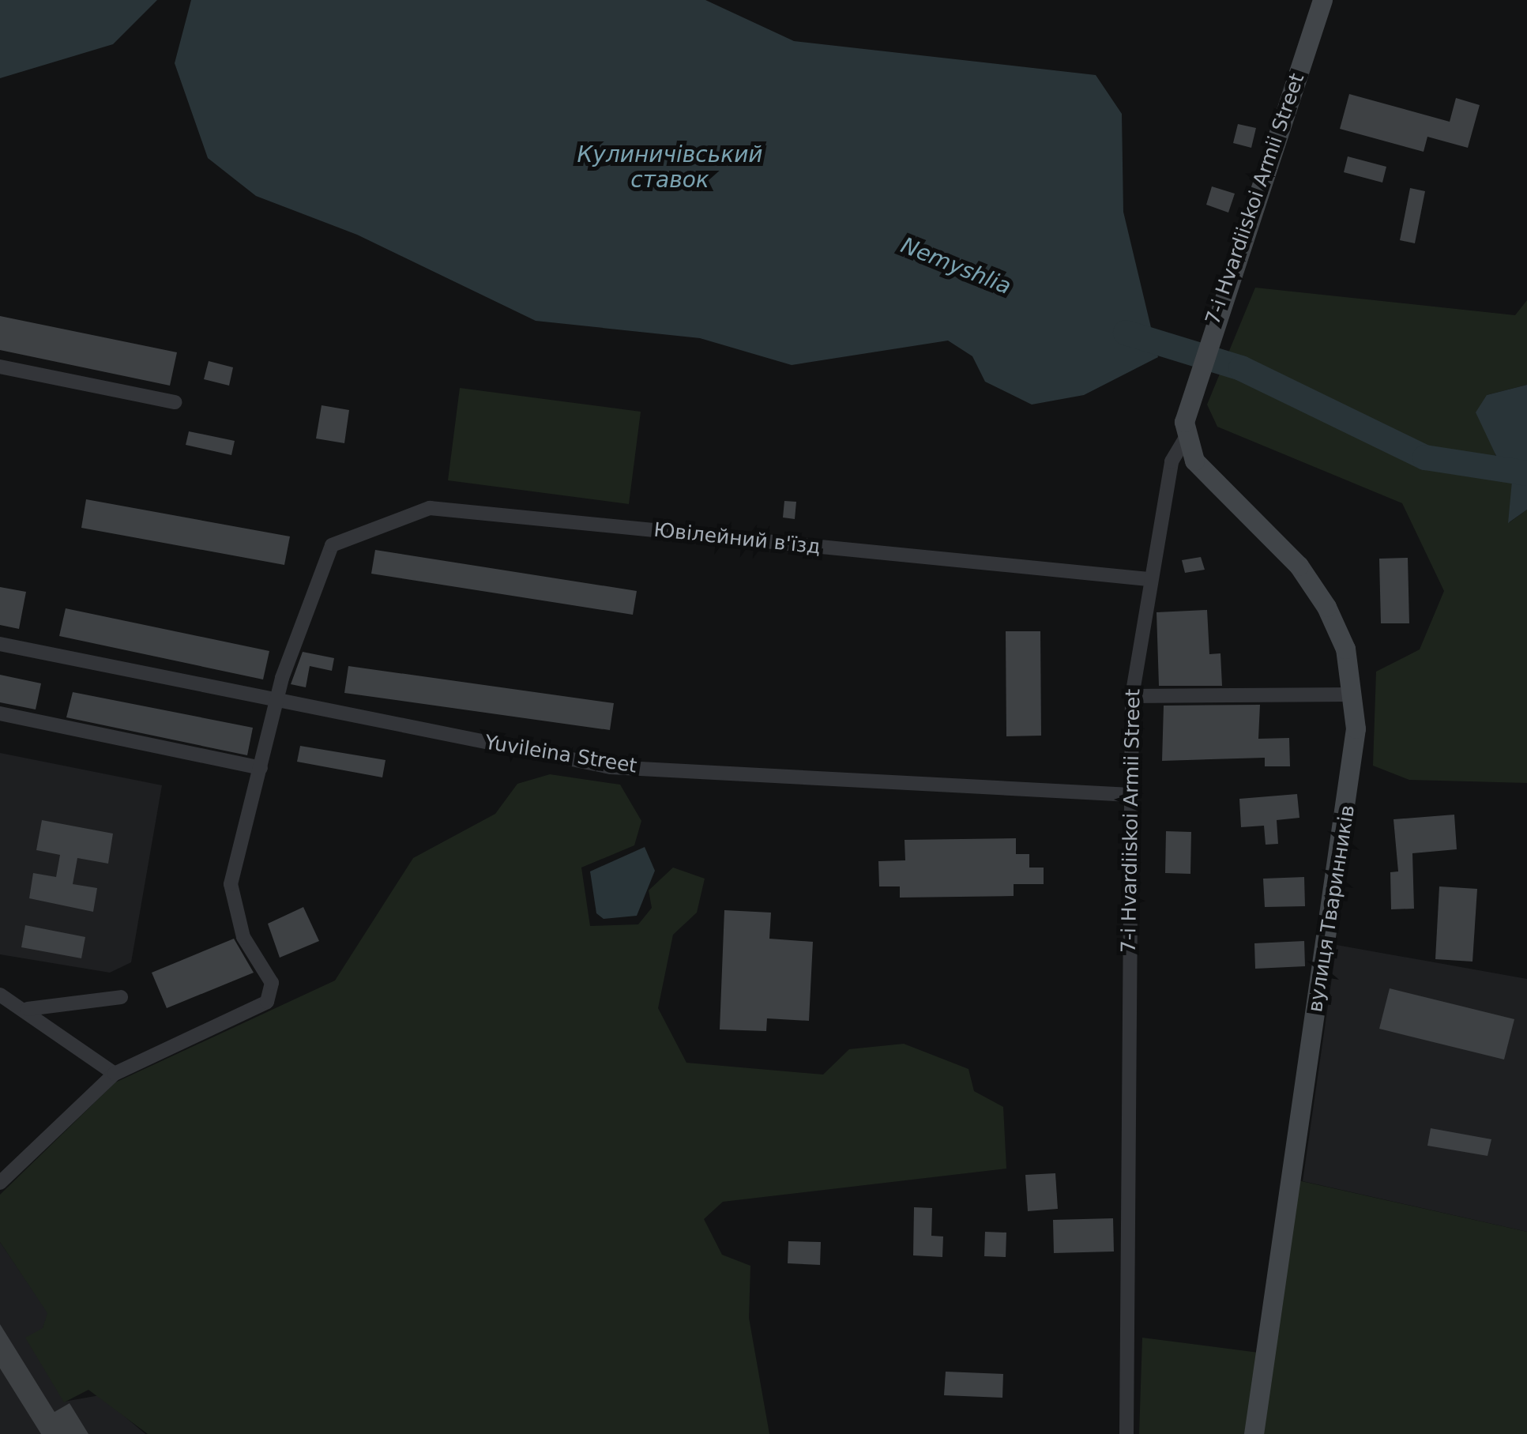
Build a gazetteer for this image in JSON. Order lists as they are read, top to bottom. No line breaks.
{"streets":{"main road":["7-i Hvardiiskoi Armii Street","вулиця Тваринників"],"street":["Ювілейний в'їзд","Yuvileina Street"]},"crossings":[["7-i Hvardiiskoi Armii Street","Ювілейний в'їзд"],["7-i Hvardiiskoi Armii Street","Yuvileina Street"],["7-i Hvardiiskoi Armii Street","вулиця Тваринників"],["Ювілейний в'їзд","Yuvileina Street"]],"water":["Кулиничівський ставок","Nemyshlia"]}
